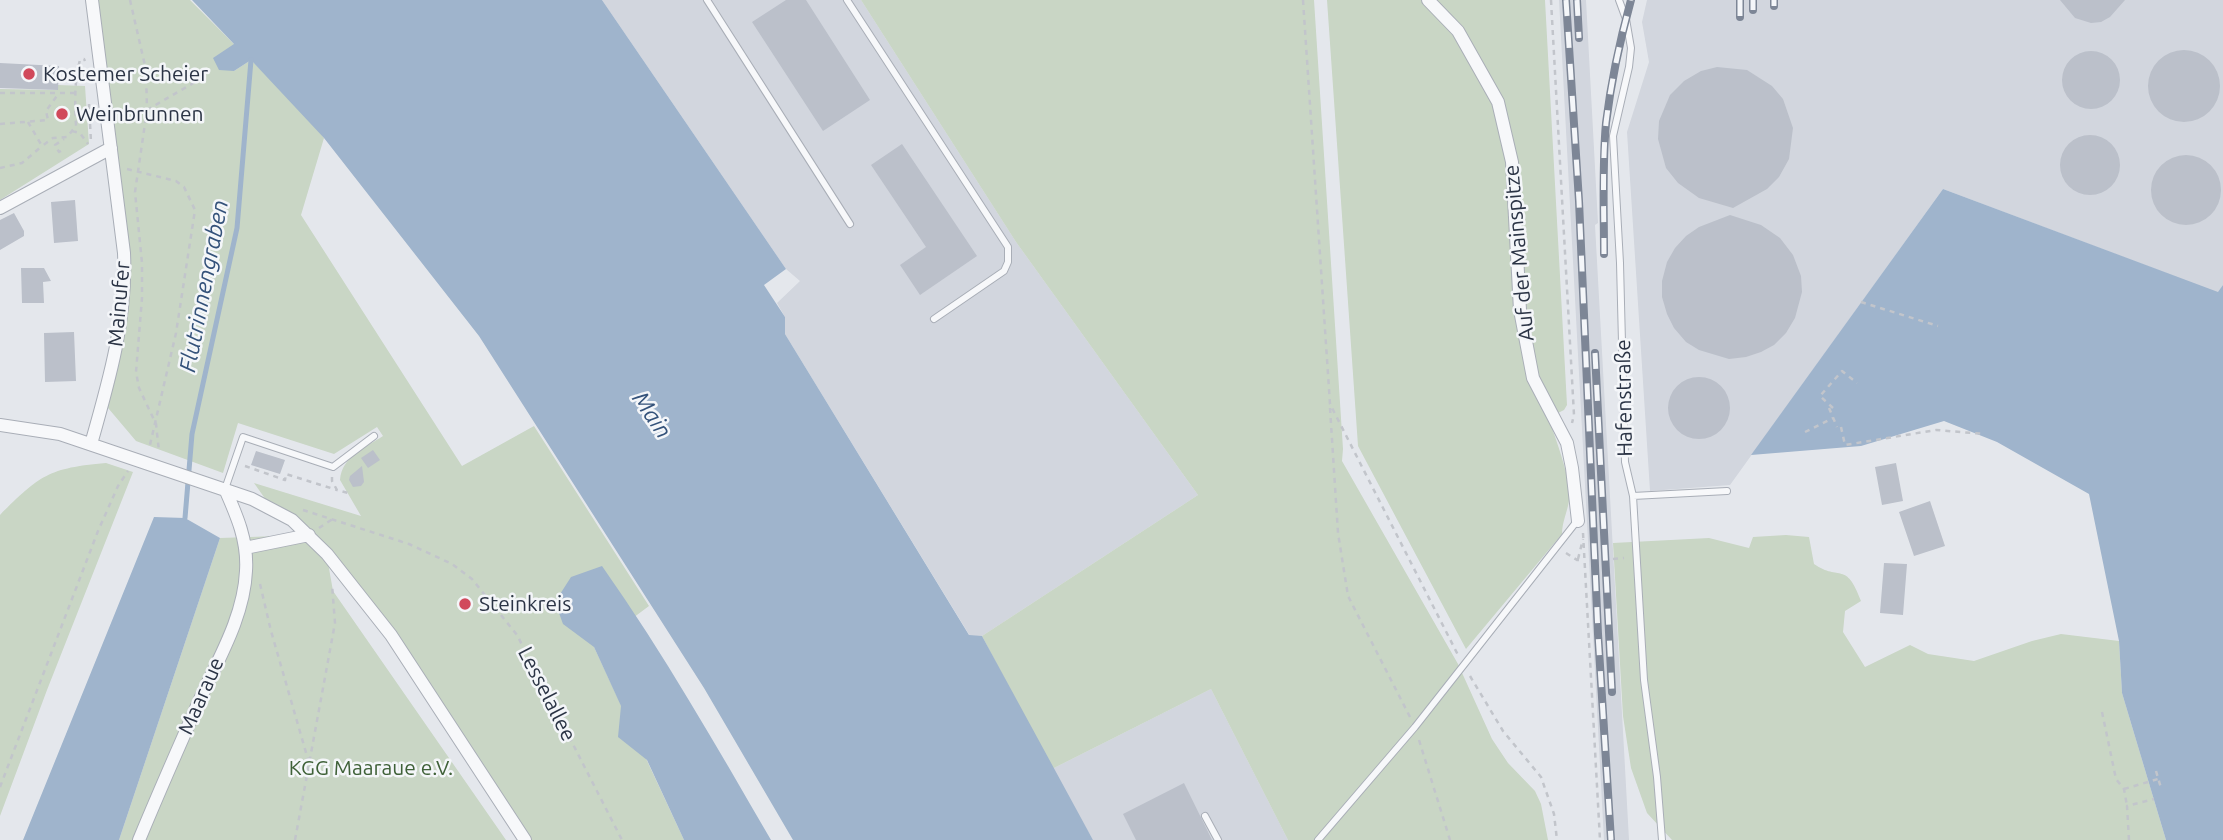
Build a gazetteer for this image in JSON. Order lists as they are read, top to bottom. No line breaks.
{"streets":{"street":["Auf der Mainspitze","Mainufer","Maaraue"],"lane":["Hafenstraße"],"path":["Lesselallee"]},"water":["Flutrinnengraben","Main"],"parks":["KGG Maaraue e.V."],"places":["Kostemer Scheier","Weinbrunnen","Steinkreis"]}
